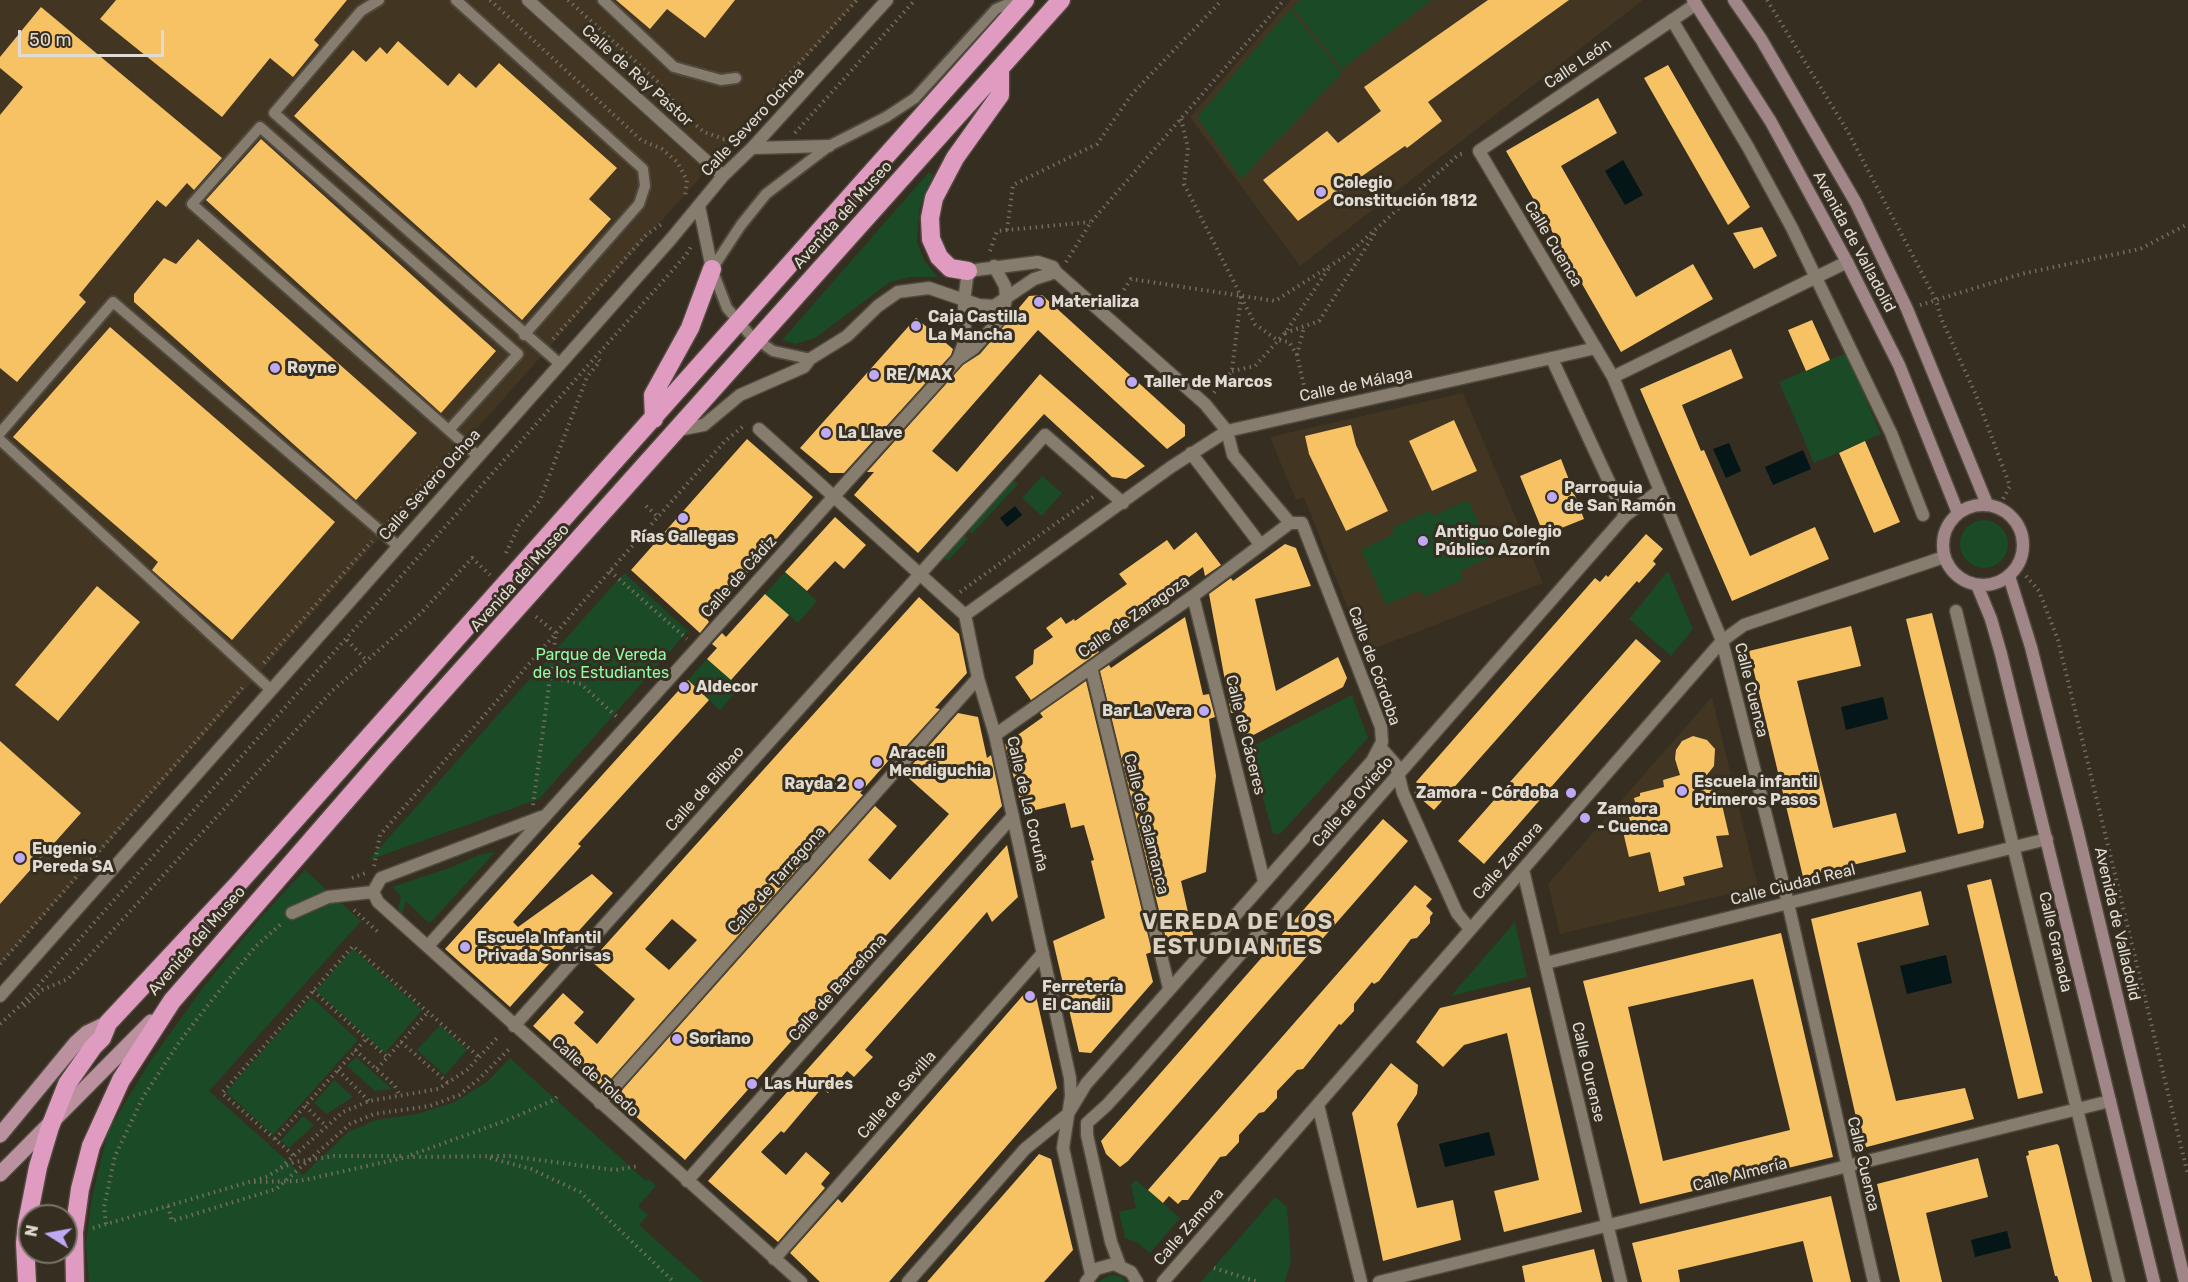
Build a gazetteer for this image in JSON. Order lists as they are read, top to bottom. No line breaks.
{"streets":{"highway":["Avenida del Museo"],"street":["Calle León","Calle de Rey Pastor","Calle Severo Ochoa","Avenida de Valladolid","Calle Cuenca","Calle de Málaga","Calle de Cádiz","Calle de Zaragoza","Calle de Córdoba","Calle de Cáceres","Calle de Bilbao","Calle de Oviedo","Calle de La Coruña","Calle de Salamanca","Calle Zamora","Calle de Tarragona","Calle Ciudad Real","Calle Granada","Calle de Barcelona","Calle Ourense","Calle de Toledo","Calle de Sevilla","Calle Almería"]},"crossings":[["Calle León","Avenida de Valladolid"],["Calle León","Calle Cuenca"],["Calle de Rey Pastor","Calle Severo Ochoa"],["Avenida de Valladolid","Calle Zamora"],["Calle Cuenca","Calle de Málaga"],["Calle Cuenca","Calle de Oviedo"],["Calle Cuenca","Calle Zamora"],["Calle Cuenca","Calle Ciudad Real"],["Calle Cuenca","Calle Almería"],["Calle de Málaga","Calle de Córdoba"],["Calle de Málaga","Calle de La Coruña"],["Calle de Cádiz","Calle de Toledo"],["Calle de Zaragoza","Calle de Córdoba"],["Calle de Zaragoza","Calle de Cáceres"],["Calle de Zaragoza","Calle de La Coruña"],["Calle de Zaragoza","Calle de Salamanca"],["Calle de Córdoba","Calle de Oviedo"],["Calle de Córdoba","Calle Zamora"],["Calle de Cáceres","Calle de Oviedo"],["Calle de Bilbao","Calle de Toledo"],["Calle de Oviedo","Calle de La Coruña"],["Calle de Oviedo","Calle de Salamanca"],["Calle de La Coruña","Calle de Tarragona"],["Calle de La Coruña","Calle de Barcelona"],["Calle de La Coruña","Calle de Sevilla"],["Calle Zamora","Calle Ourense"],["Calle de Tarragona","Calle de Toledo"],["Calle Ciudad Real","Calle Granada"],["Calle Ciudad Real","Calle Ourense"],["Calle Granada","Calle Almería"],["Calle de Barcelona","Calle de Toledo"],["Calle Ourense","Calle Almería"],["Calle de Toledo","Calle de Sevilla"]],"districts":["VEREDA DE LOS ESTUDIANTES"],"parks":["Parque de Vereda de los Estudiantes"],"places":["Colegio Constitución 1812","Materializa","Caja Castilla La Mancha","Royne","RE/MAX","Taller de Marcos","La Llave","Parroquia de San Ramón","Rías Gallegas","Antiguo Colegio Público Azorín","Aldecor","Bar La Vera","Araceli Mendiguchia","Rayda 2","Escuela infantil Primeros Pasos","Zamora - Córdoba","Zamora - Cuenca","Eugenio Pereda SA","Escuela Infantil Privada Sonrisas","Ferretería El Candil","Soriano","Las Hurdes"],"scale_bar":"50 m","north":"left"}
